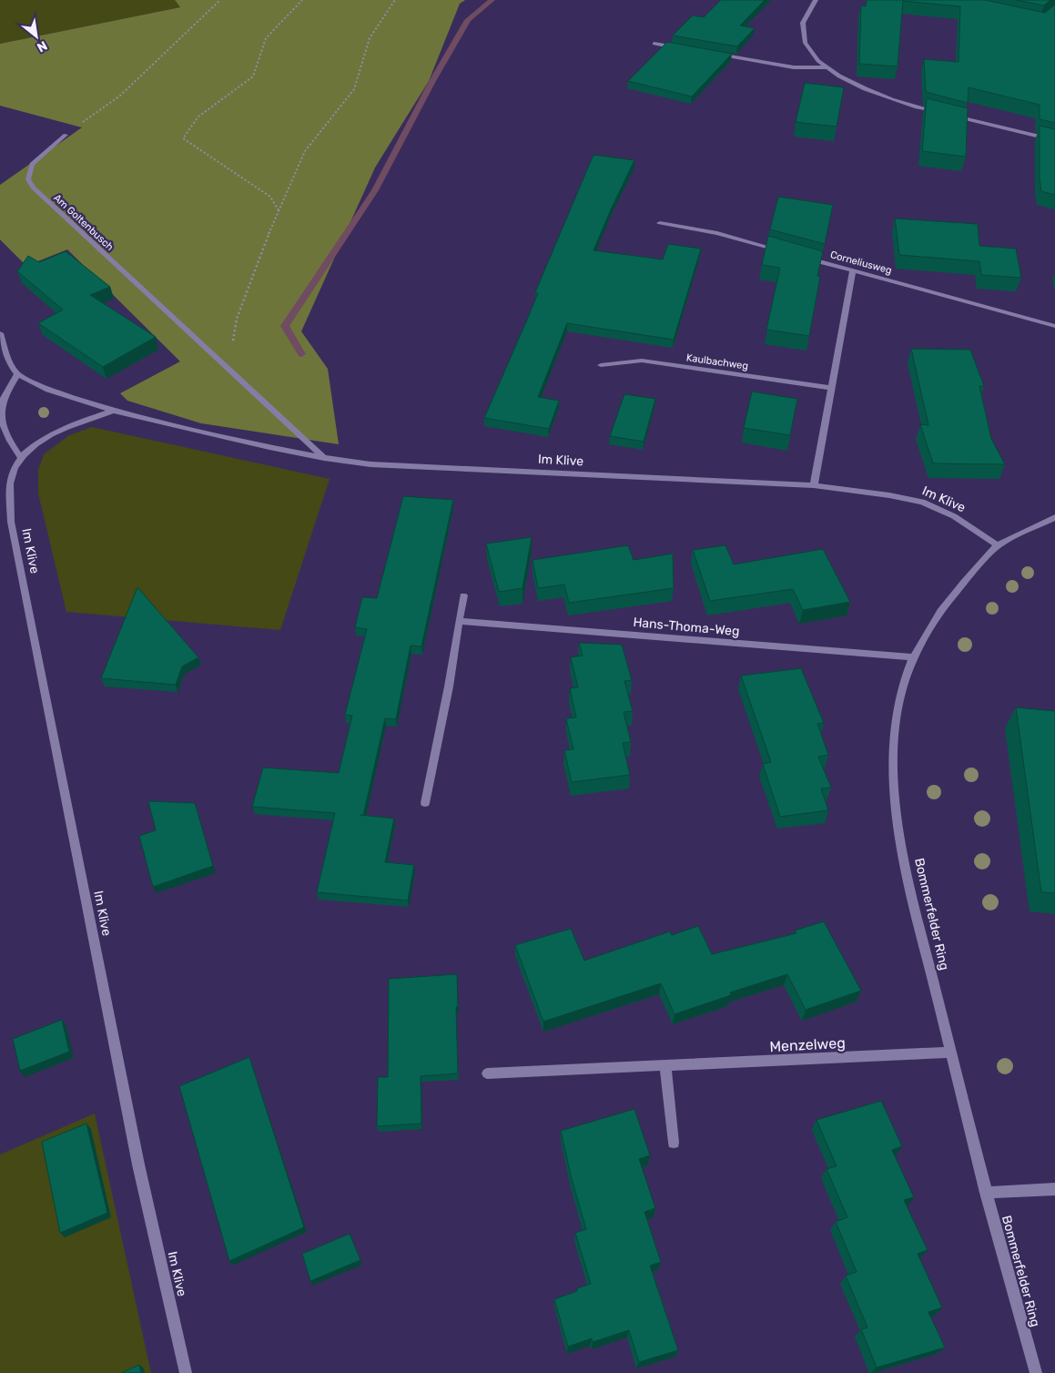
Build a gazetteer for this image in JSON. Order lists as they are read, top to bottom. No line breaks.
{"streets":{"street":["Am Goltenbusch","Corneliusweg","Kaulbachweg","Im Klive","Hans-Thoma-Weg","Bommerfelder Ring","Menzelweg"]},"crossings":[["Am Goltenbusch","Im Klive"],["Im Klive","Bommerfelder Ring"],["Hans-Thoma-Weg","Bommerfelder Ring"],["Bommerfelder Ring","Menzelweg"]],"north":"bottom right"}
